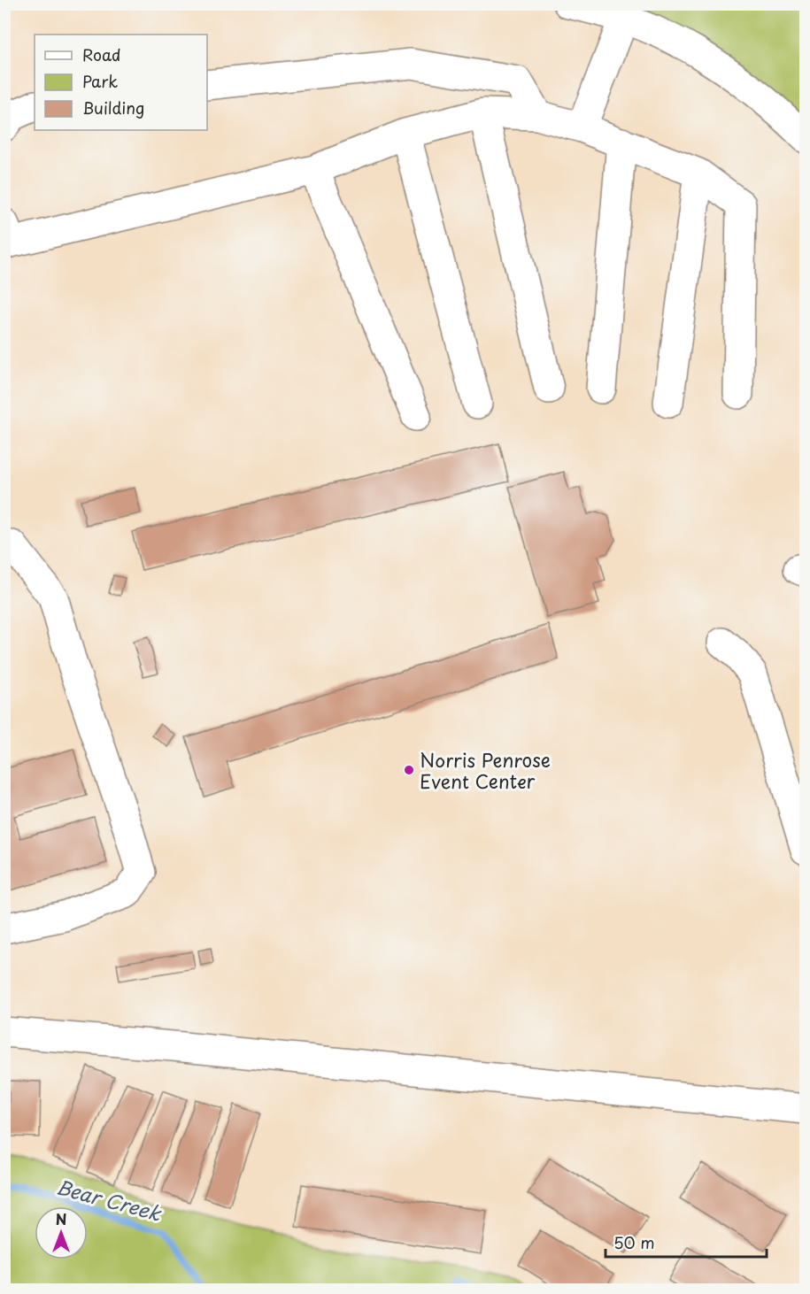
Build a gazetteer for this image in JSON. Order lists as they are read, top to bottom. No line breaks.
{"water":["Bear Creek"],"places":["Norris Penrose Event Center"],"legend":["Road","Park","Building"],"scale_bar":"50 m","north":"top"}
